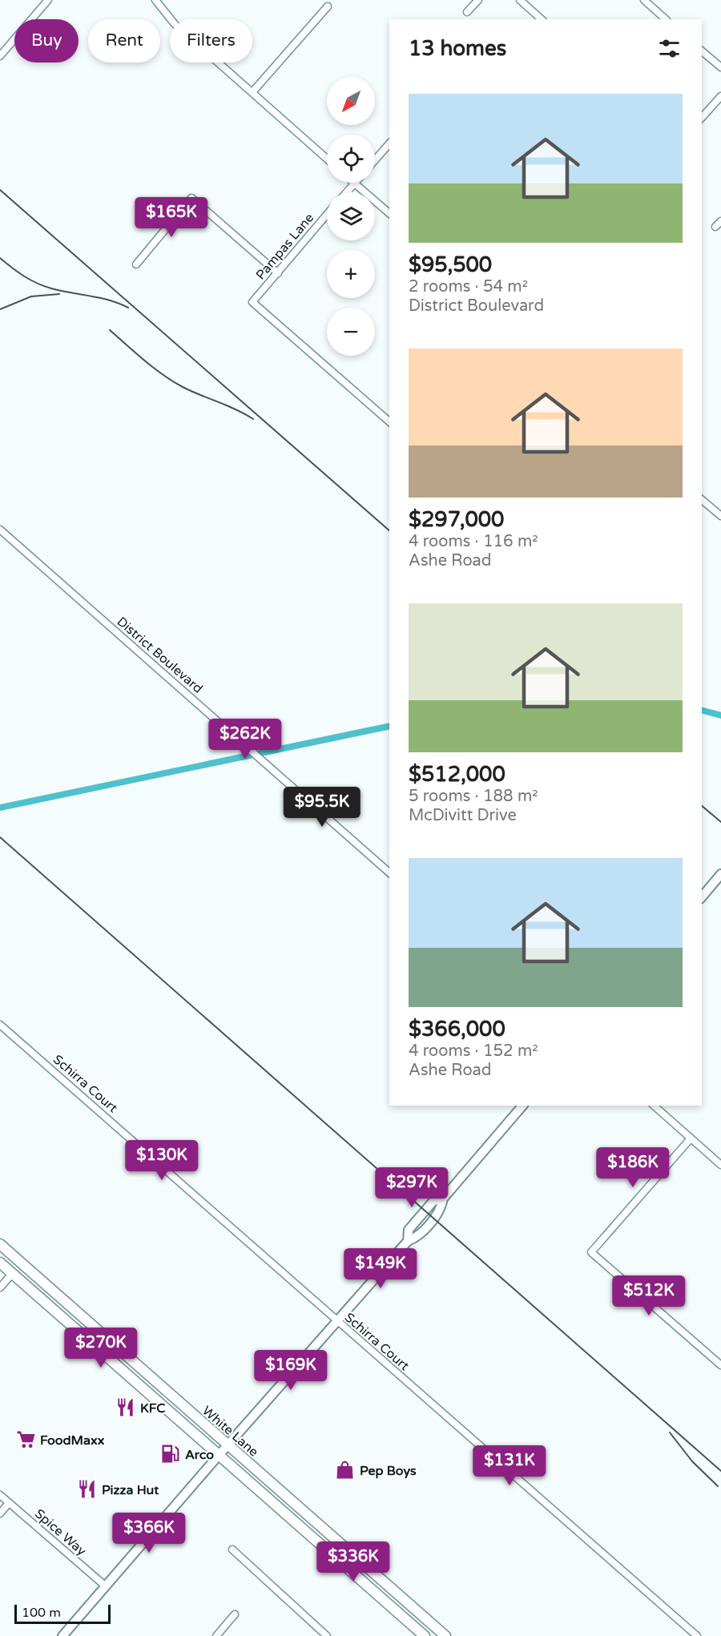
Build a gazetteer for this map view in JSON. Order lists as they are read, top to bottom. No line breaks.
{"streets":{"main road":["White Lane"],"street":["Pampas Lane","District Boulevard","Schirra Court","Spice Way"]},"places":{"restaurant":["KFC","Pizza Hut"],"supermarket":["FoodMaxx"],"fuel station":["Arco"],"shop":["Pep Boys"]},"scale_bar":"100 m","north":"bottom left","page":{"chip":["Buy","Rent","Filters"],"heading":"13 homes","map_buttons":["+","−"],"list":[{"name":"$95,500","note":"2 rooms · 54 m² · District Boulevard"},{"name":"$297,000","note":"4 rooms · 116 m² · Ashe Road"},{"name":"$512,000","note":"5 rooms · 188 m² · McDivitt Drive"},{"name":"$366,000","note":"4 rooms · 152 m² · Ashe Road"}],"price":["$165K","$262K","$95.5K","$130K","$186K","$297K","$149K","$512K","$270K","$169K","$131K","$366K","$336K"],"scale":"100 m"}}
